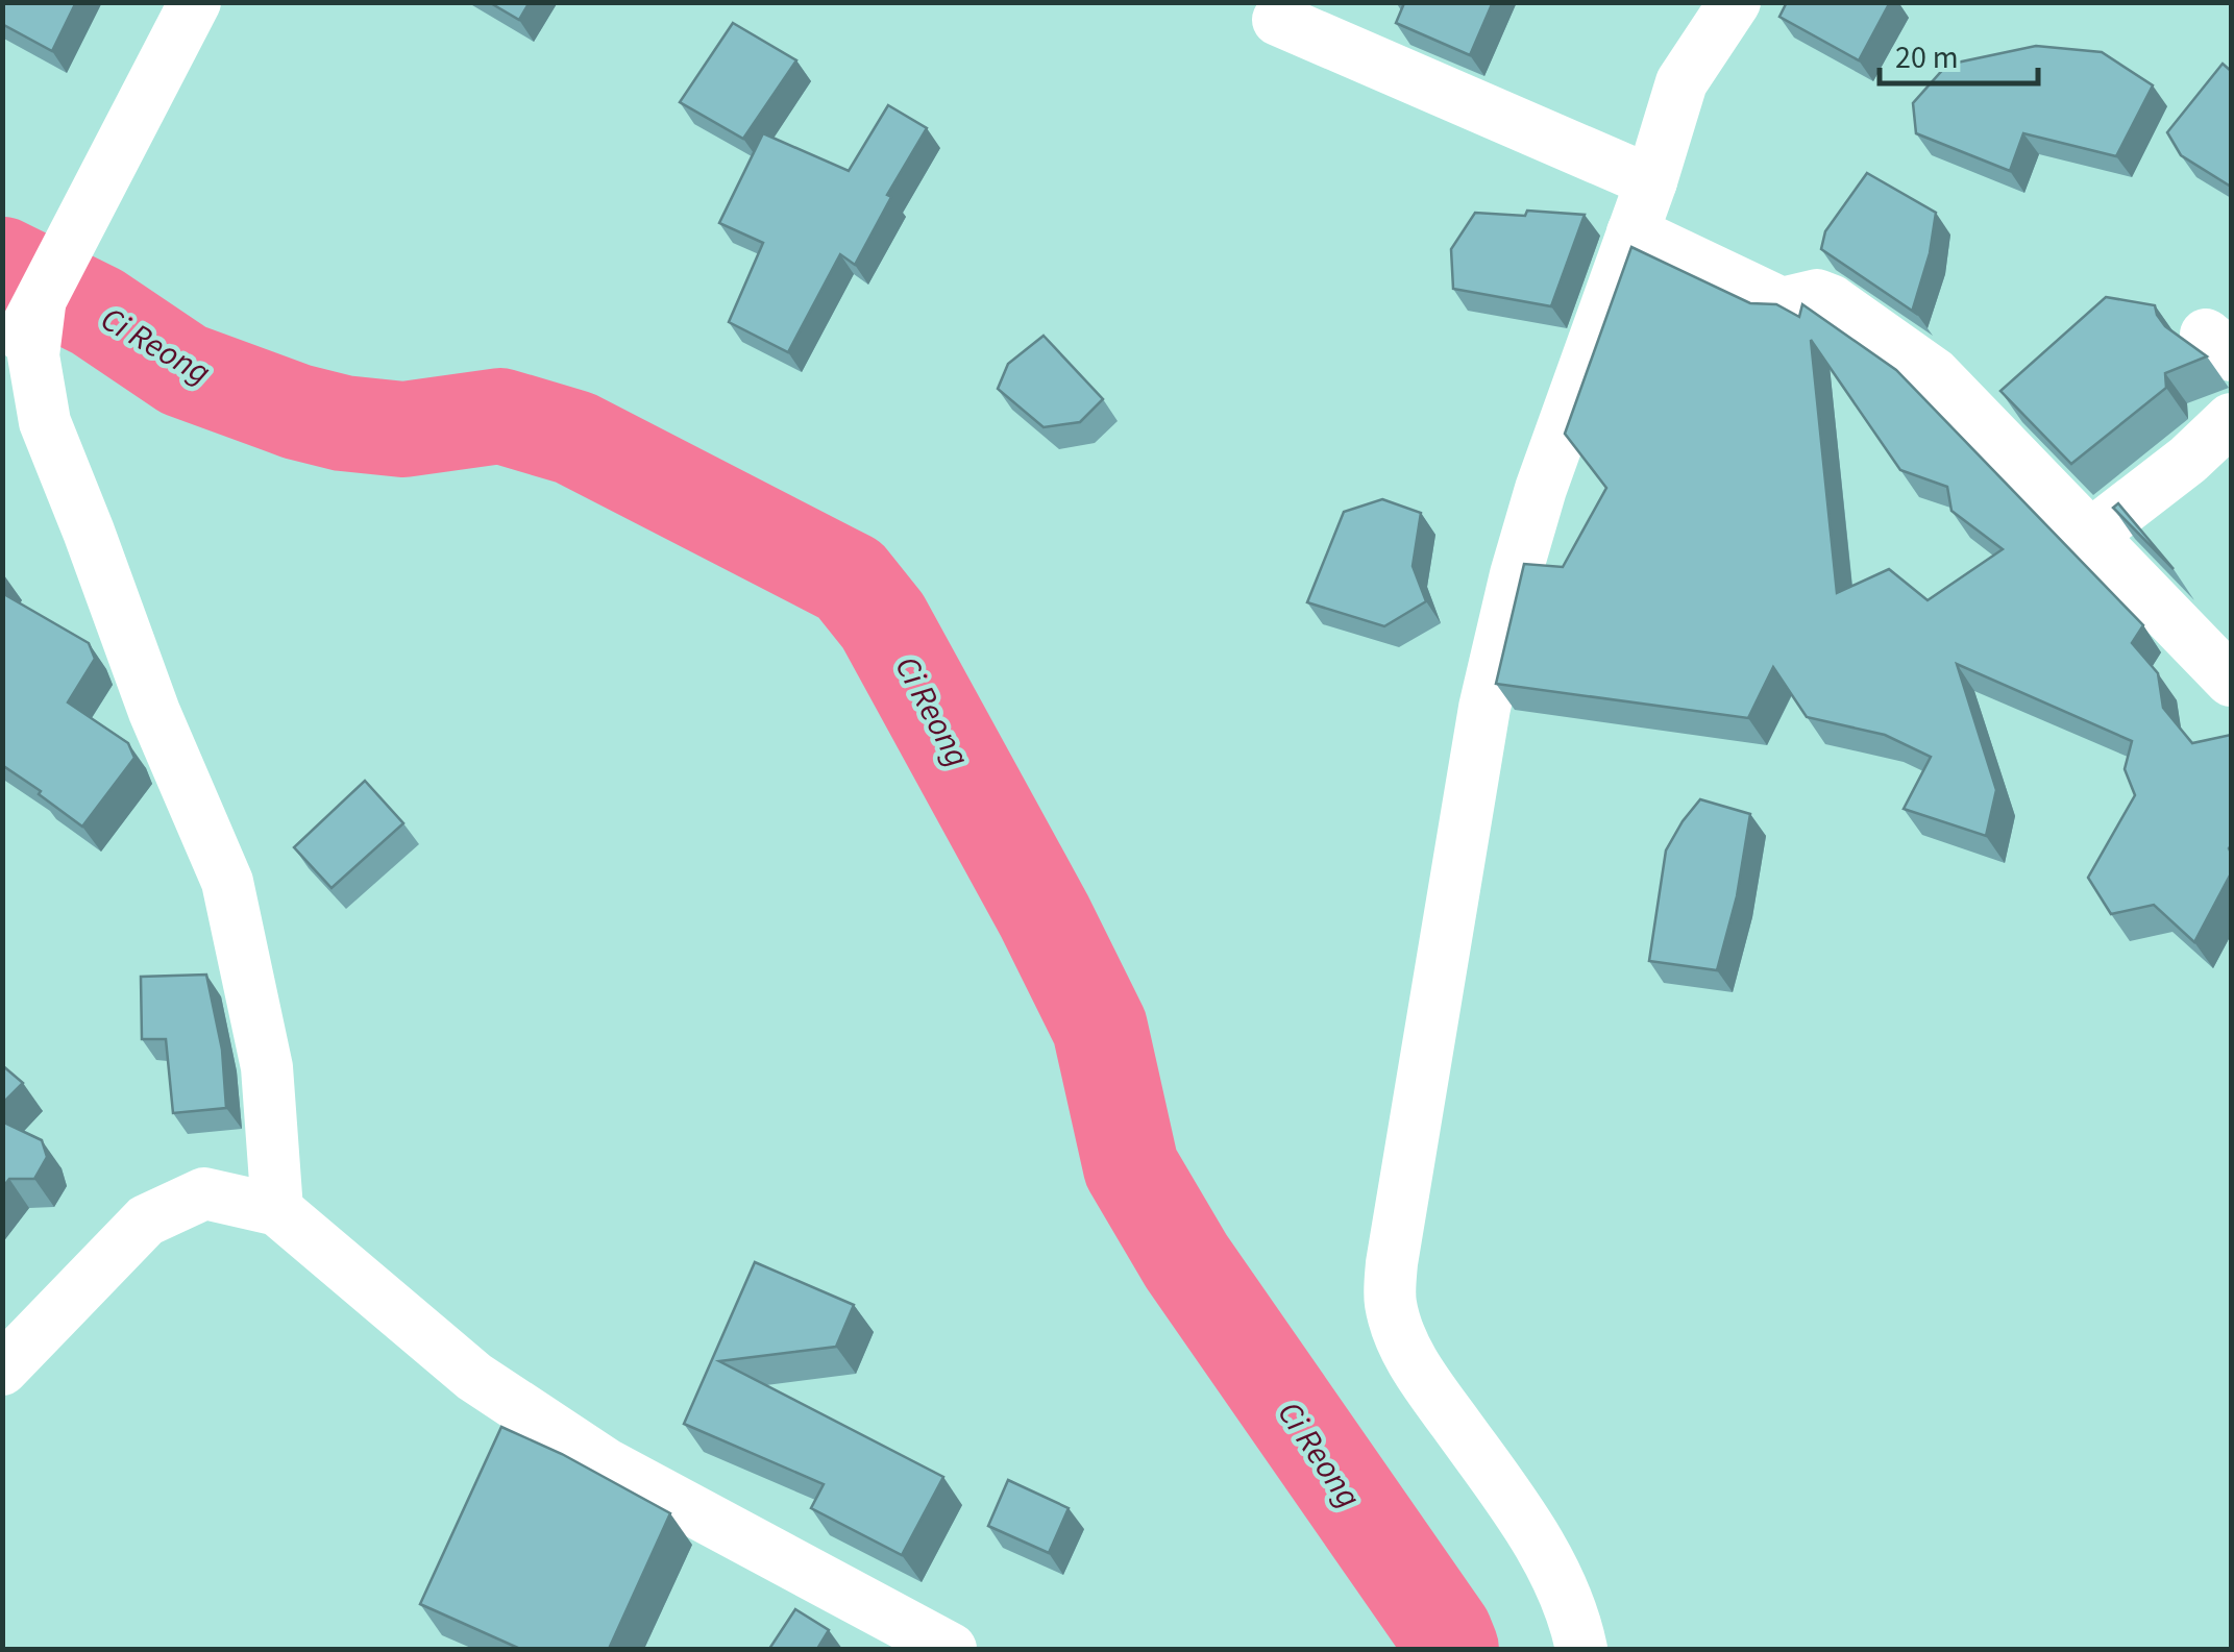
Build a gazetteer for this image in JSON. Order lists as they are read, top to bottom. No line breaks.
{"water":["Ci Reong"],"scale_bar":"20 m"}
